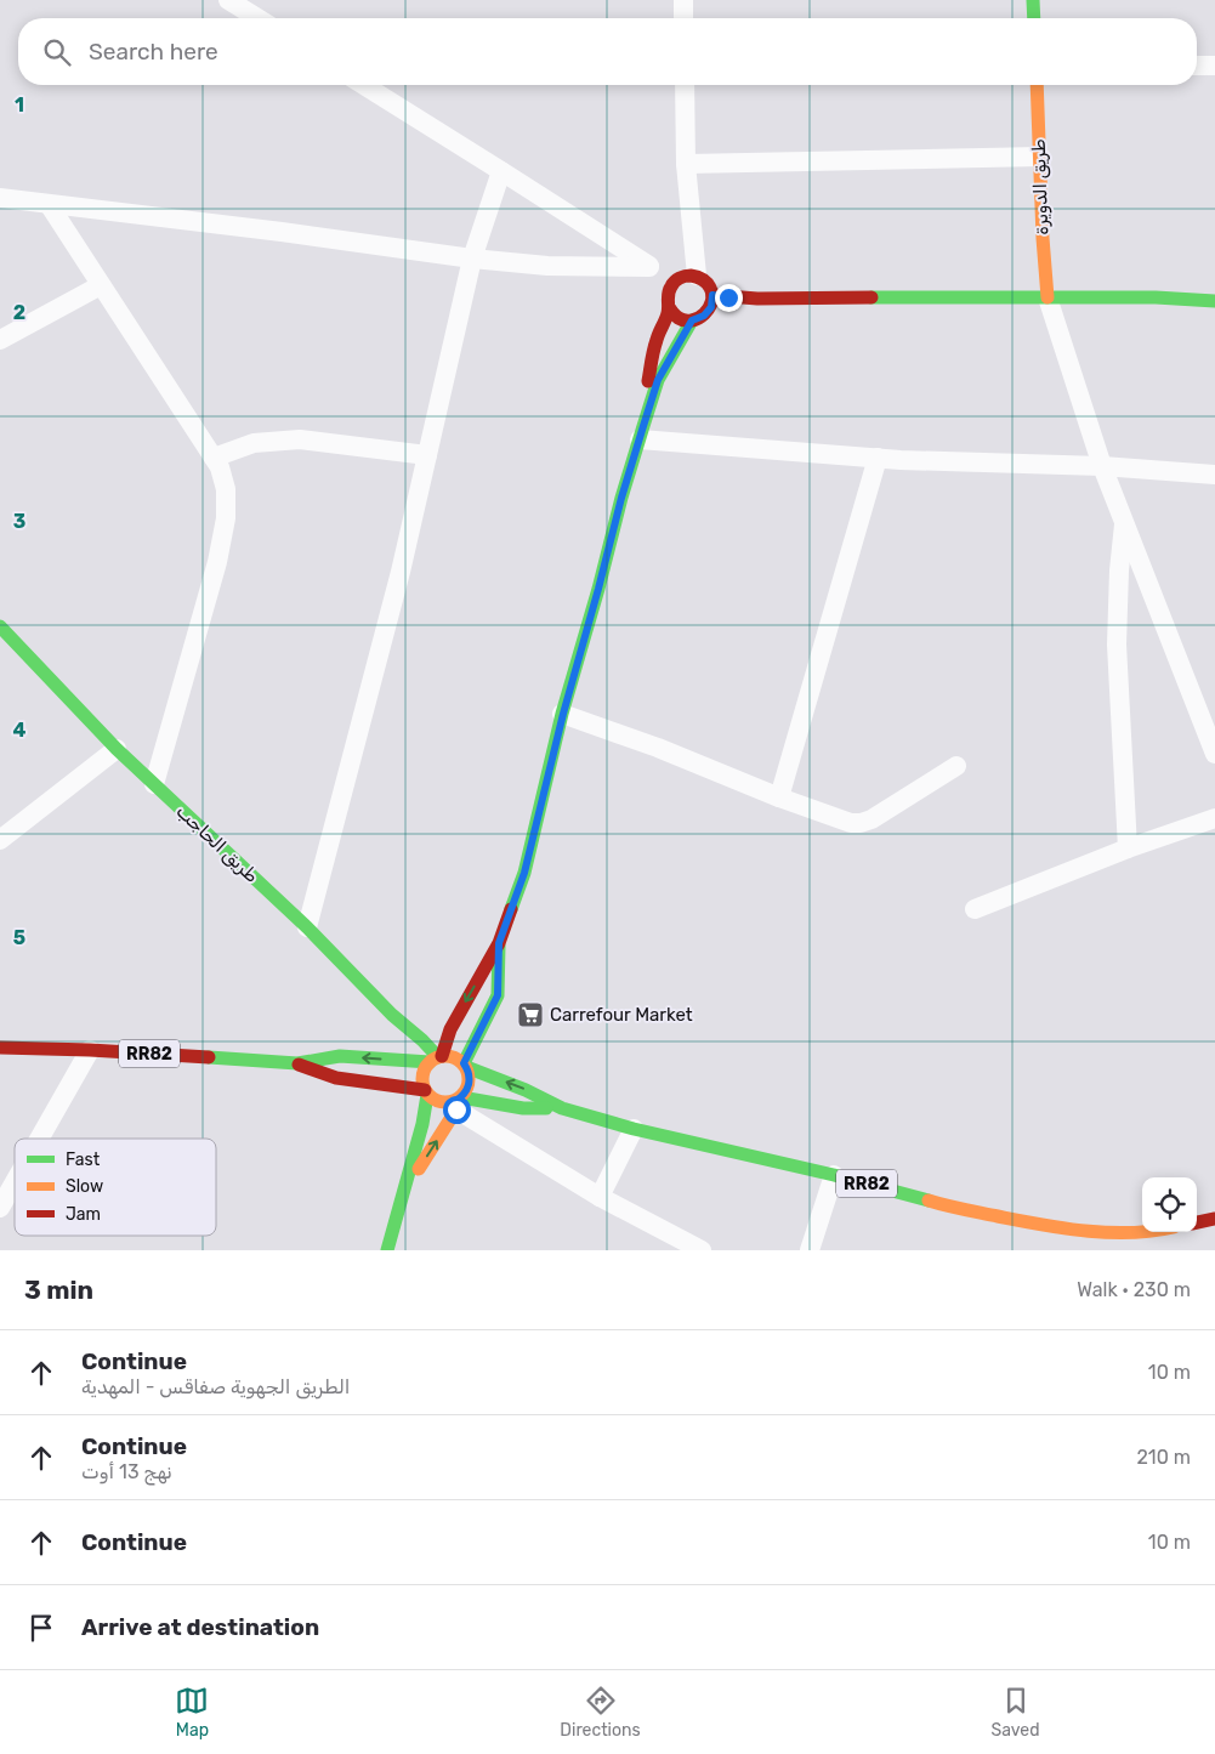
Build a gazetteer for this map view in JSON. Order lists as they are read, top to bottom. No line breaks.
{"streets":{"street":["طريق الدويرة","طريق الحاجب","RR82"]},"crossings":[["طريق الحاجب","RR82"]],"places":{"supermarket":["Carrefour Market"]},"legend":["Fast","Slow","Jam"],"page":{"search":"Search here","heading":["3 min","Walk · 230 m"],"list":[["Continue","الطريق الجهوية صفاقس - المهدية","10 m"],["Continue","نهج 13 أوت","210 m"],["Continue","10 m"],"Arrive at destination"],"nav":["Map","Directions","Saved"]},"grid":{"rows":["1","2","3","4","5"]}}
